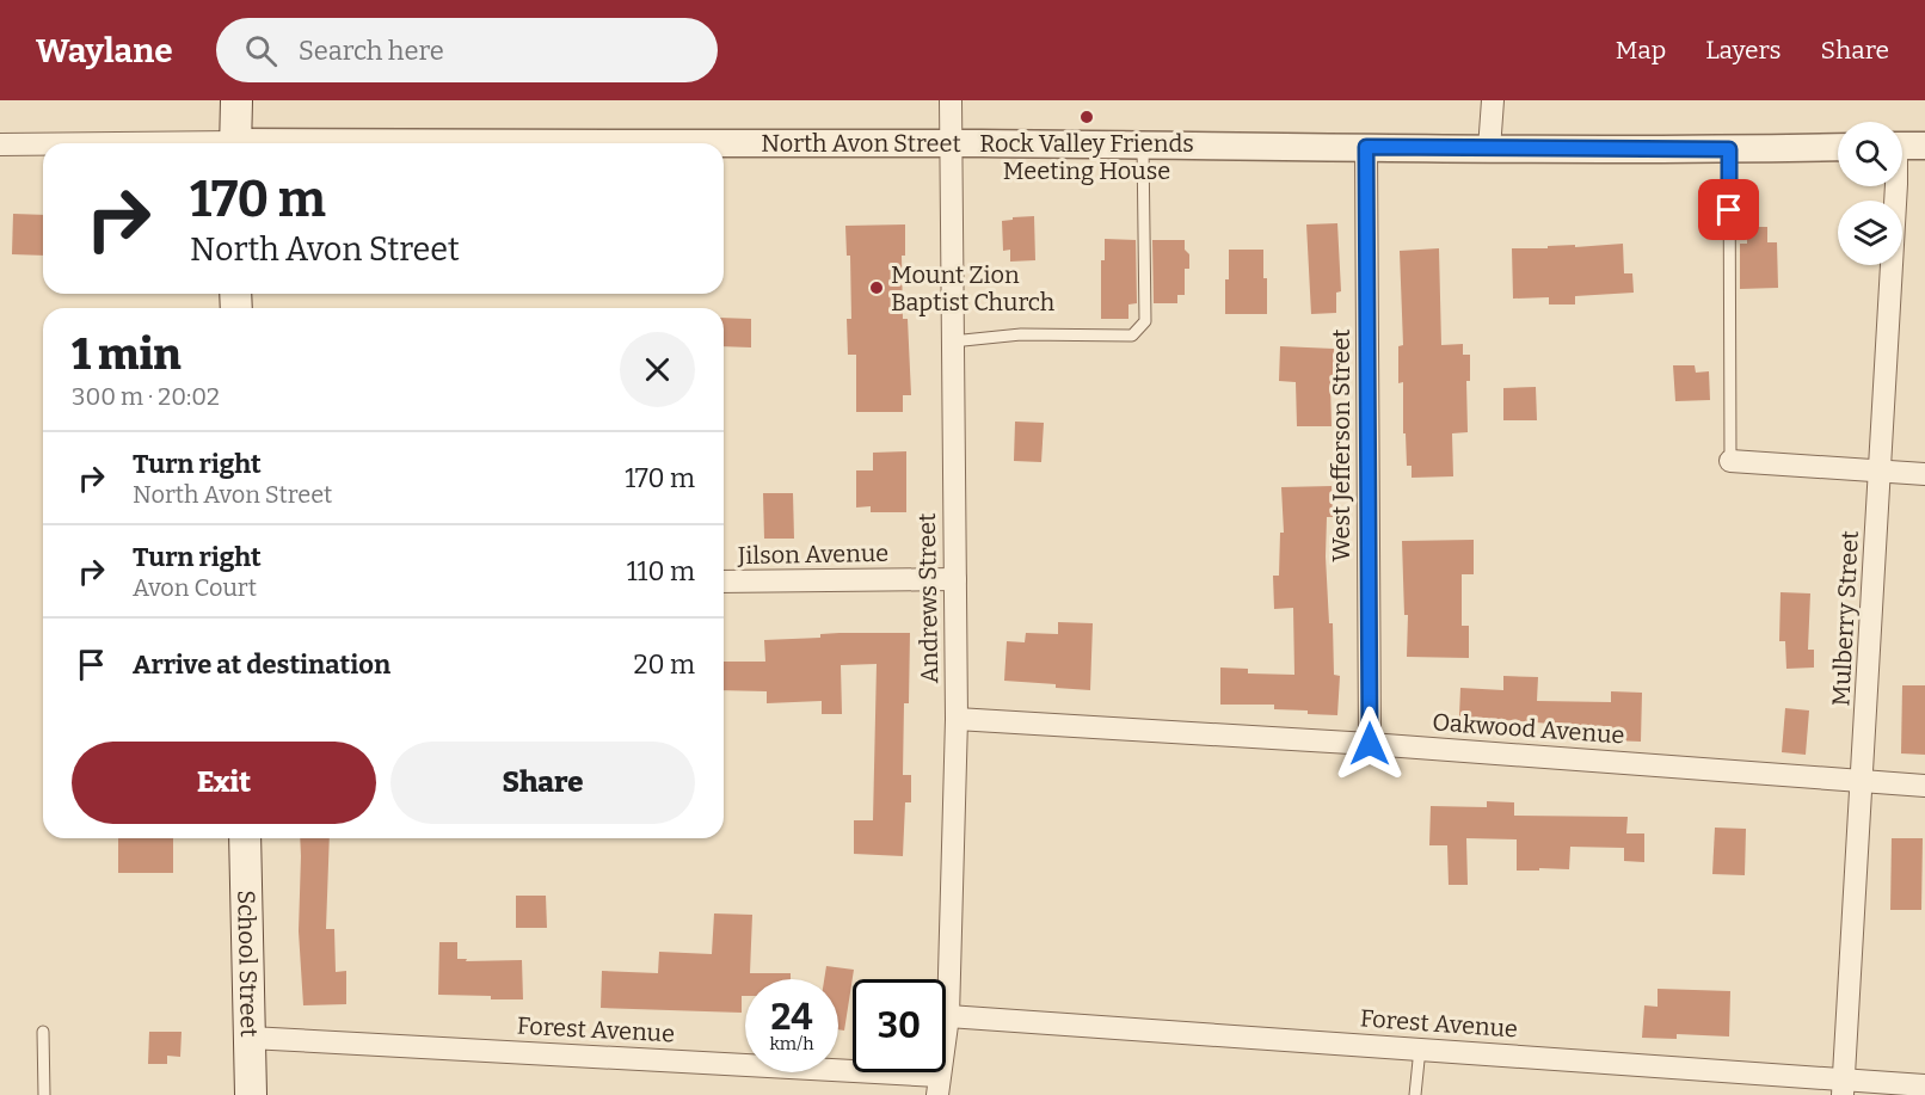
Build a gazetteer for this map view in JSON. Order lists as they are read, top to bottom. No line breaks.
{"streets":{"main road":["School Street"],"street":["North Avon Street","West Jefferson Street","Jilson Avenue","Andrews Street","Mulberry Street","Oakwood Avenue","Forest Avenue"]},"crossings":[["North Avon Street","West Jefferson Street"],["North Avon Street","Andrews Street"],["West Jefferson Street","Oakwood Avenue"],["Jilson Avenue","Andrews Street"],["Andrews Street","Oakwood Avenue"],["Andrews Street","Forest Avenue"],["Mulberry Street","Oakwood Avenue"],["Mulberry Street","Forest Avenue"],["School Street","Forest Avenue"]],"places":["Rock Valley Friends Meeting House","Mount Zion Baptist Church"],"page":{"header":"Waylane","search":"Search here","nav":["Map","Layers","Share"],"turn":["170 m","North Avon Street"],"heading":["1 min","300 m · 20:02"],"list":[{"name":"Turn right","note":"North Avon Street","value":"170 m"},{"name":"Turn right","note":"Avon Court","value":"110 m"},{"name":"Arrive at destination","value":"20 m"}],"buttons":["Exit","Share"],"speed":"24 km/h","limit":"30"}}
